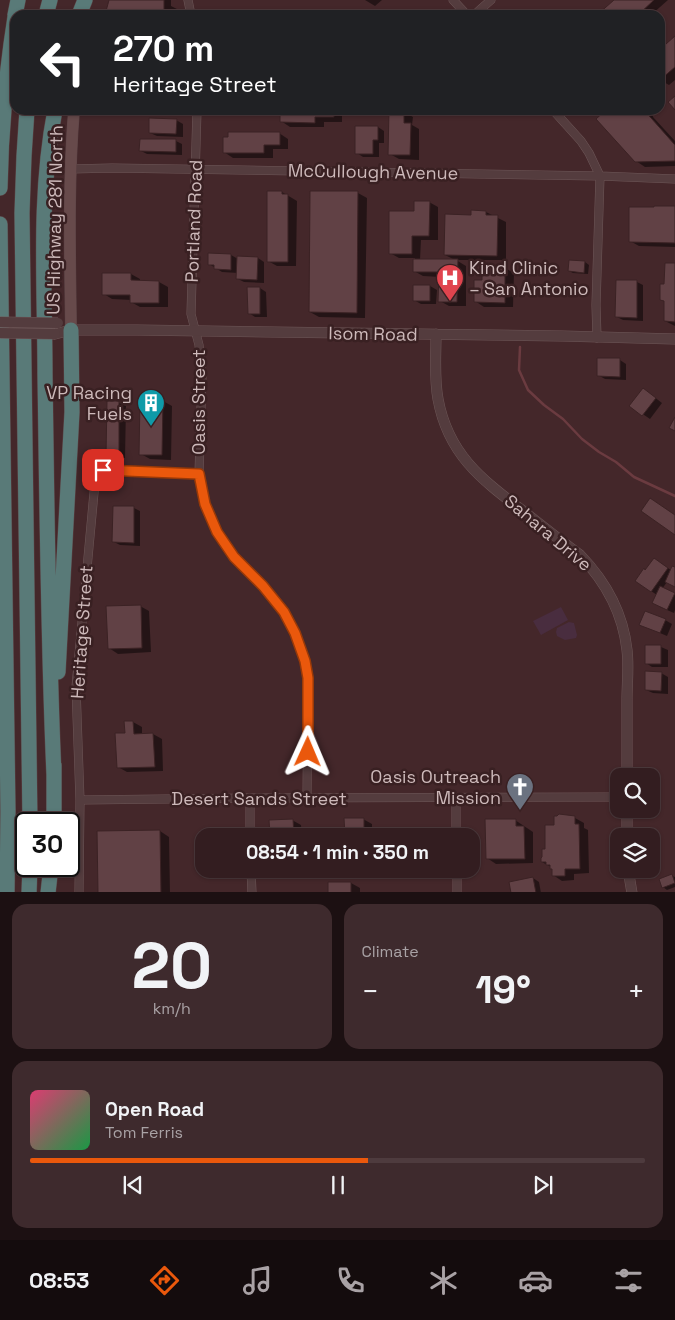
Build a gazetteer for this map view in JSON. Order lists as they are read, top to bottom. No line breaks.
{"streets":{"main road":["US Highway 281 North"],"street":["McCullough Avenue","Portland Road","Isom Road","Oasis Street","Sahara Drive","Heritage Street","Desert Sands Street"]},"crossings":[["McCullough Avenue","US Highway 281 North"],["McCullough Avenue","Portland Road"],["US Highway 281 North","Isom Road"],["Portland Road","Isom Road"],["Portland Road","Oasis Street"],["Isom Road","Oasis Street"],["Isom Road","Sahara Drive"],["Oasis Street","Heritage Street"],["Oasis Street","Desert Sands Street"],["Heritage Street","Desert Sands Street"]],"places":{"hospital":["Kind Clinic – San Antonio"],"building":["VP Racing Fuels"],"church":["Oasis Outreach Mission"]},"page":{"turn":["270 m","Heritage Street"],"limit":"30","trip":"08:54 · 1 min · 350 m","tile":[["20","km/h"],"Climate"],"heat":["−","19°","+"],"song":["Open Road","Tom Ferris"],"tabs":"08:53"}}
